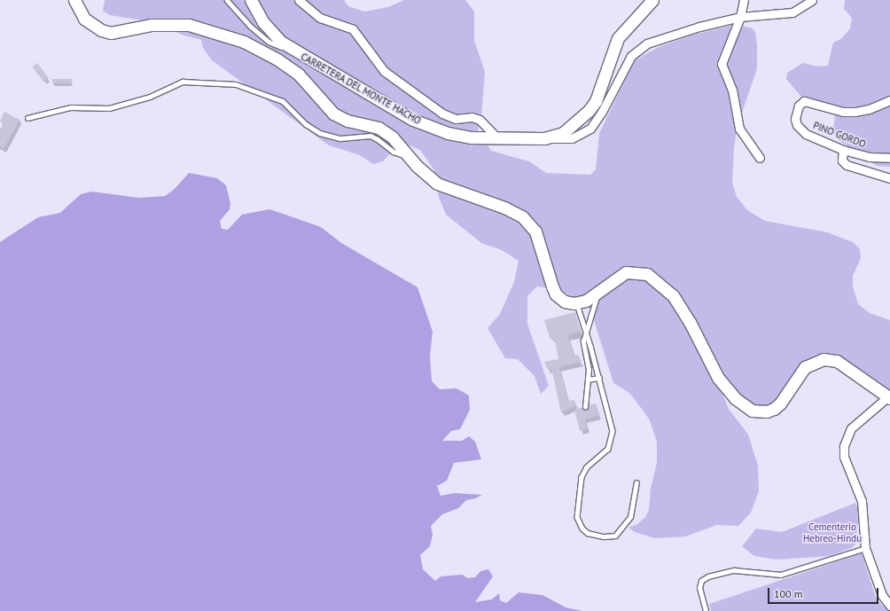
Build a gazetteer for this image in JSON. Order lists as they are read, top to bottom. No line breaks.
{"streets":{"main road":["CARRETERA DEL MONTE HACHO"],"street":["PINO GORDO"]},"parks":["Cementerio Hebreo-Hindu"],"scale_bar":"100 m"}
